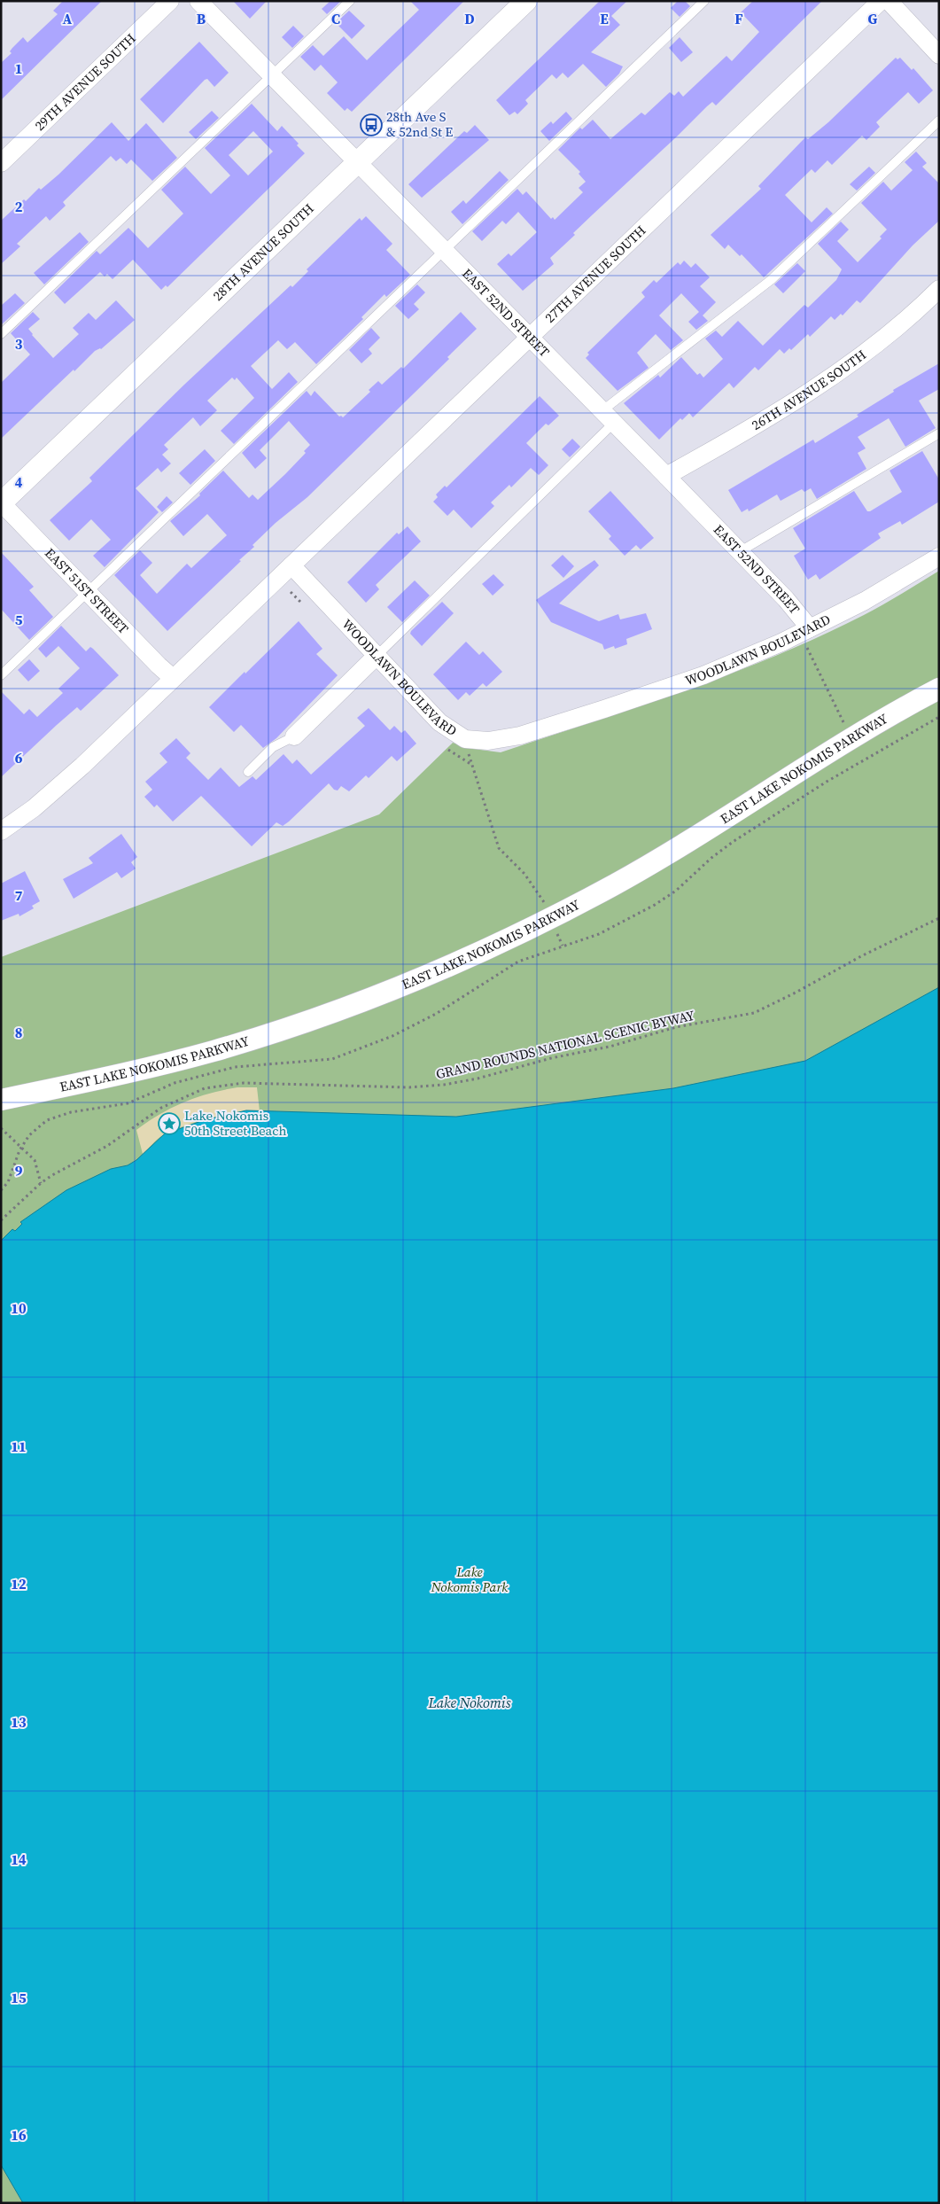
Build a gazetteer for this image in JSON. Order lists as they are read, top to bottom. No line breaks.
{"streets":{"street":["29TH AVENUE SOUTH","28TH AVENUE SOUTH","27TH AVENUE SOUTH","EAST 52ND STREET","26TH AVENUE SOUTH","EAST 51ST STREET","WOODLAWN BOULEVARD","EAST LAKE NOKOMIS PARKWAY"],"path":["GRAND ROUNDS NATIONAL SCENIC BYWAY"]},"crossings":[["28TH AVENUE SOUTH","EAST 52ND STREET"],["28TH AVENUE SOUTH","EAST 51ST STREET"],["27TH AVENUE SOUTH","EAST 52ND STREET"],["27TH AVENUE SOUTH","WOODLAWN BOULEVARD"],["EAST 52ND STREET","26TH AVENUE SOUTH"],["EAST 52ND STREET","WOODLAWN BOULEVARD"]],"water":["Lake Nokomis"],"parks":["Lake Nokomis Park"],"places":{"bus stop":["28th Ave S & 52nd St E"],"place":["Lake Nokomis 50th Street Beach"]},"grid":{"columns":["A","B","C","D","E","F","G"],"rows":["1","2","3","4","5","6","7","8","9","10","11","12","13","14","15","16"]}}
